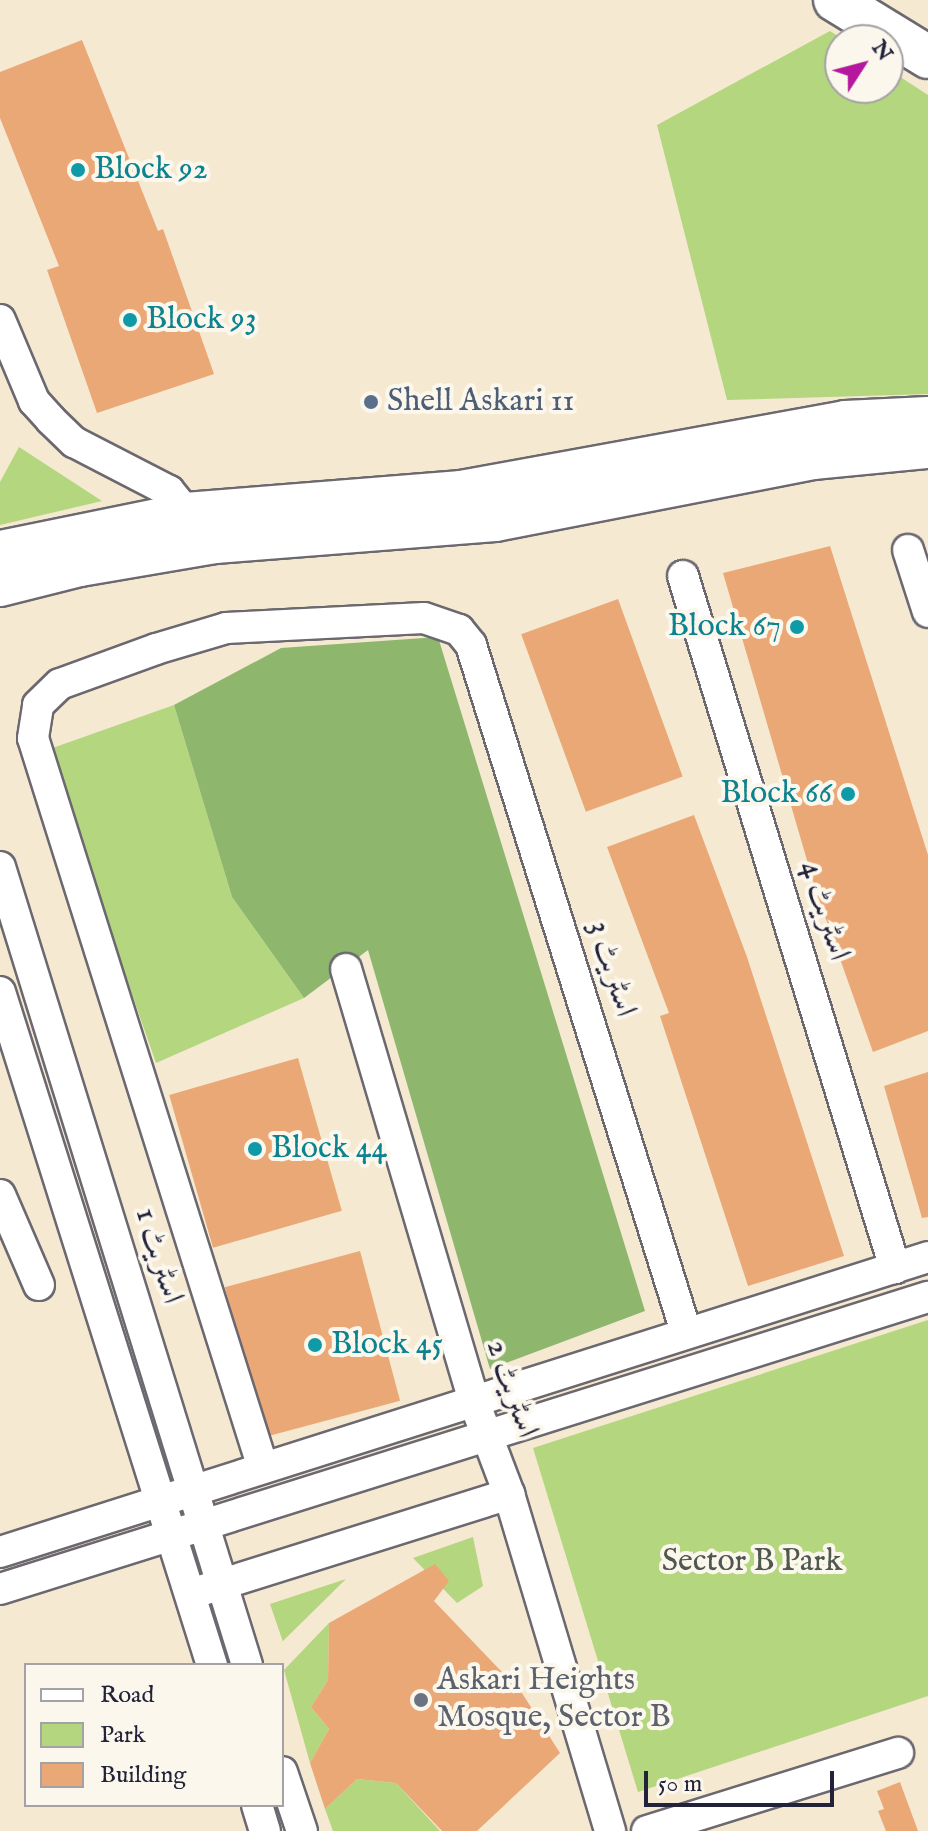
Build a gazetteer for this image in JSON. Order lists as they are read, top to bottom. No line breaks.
{"streets":{"street":["اسٹریٹ 4","اسٹریٹ 3","اسٹریٹ 1","اسٹریٹ 2"]},"parks":["Sector B Park"],"places":["Block 92","Block 93","Shell Askari 11","Block 67","Block 66","Block 44","Block 45","Askari Heights Mosque, Sector B"],"legend":["Road","Park","Building"],"scale_bar":"50 m","north":"top right"}
